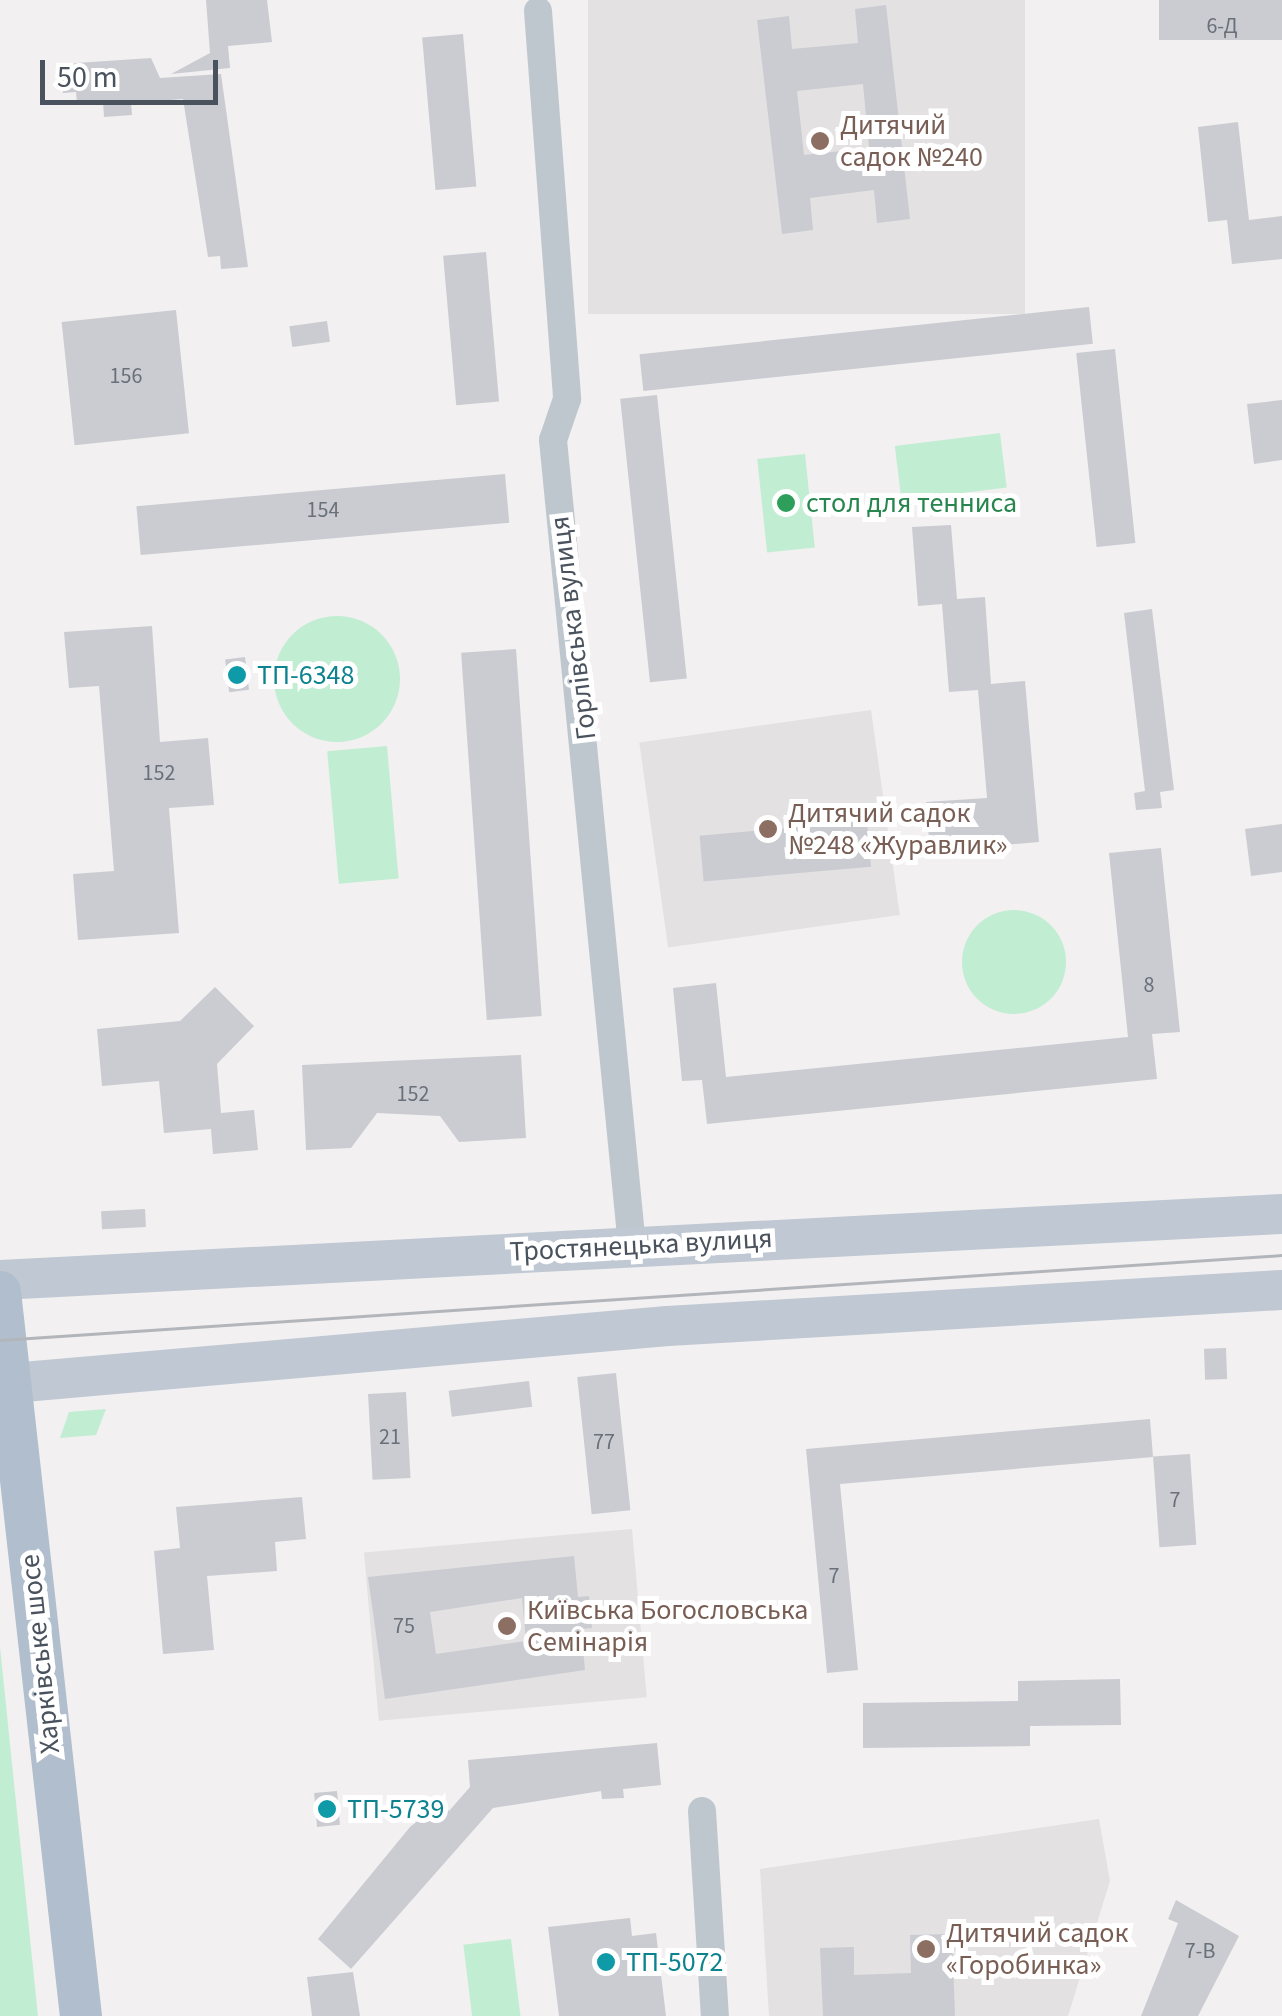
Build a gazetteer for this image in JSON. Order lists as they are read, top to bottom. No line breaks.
{"streets":{"main road":["Тростянецька вулиця","Харківське шосе"],"street":["Горлівська вулиця"]},"crossings":[["Горлівська вулиця","Тростянецька вулиця"]],"places":["Дитячий садок №240","стол для тенниса","ТП-6348","Дитячий садок №248 «Журавлик»","Київська Богословська Семінарія","ТП-5739","Дитячий садок «Горобинка»","ТП-5072"],"house_numbers":["6-Д","156","154","152","8","152","21","77","7","7","75","7-В"],"scale_bar":"50 m"}
